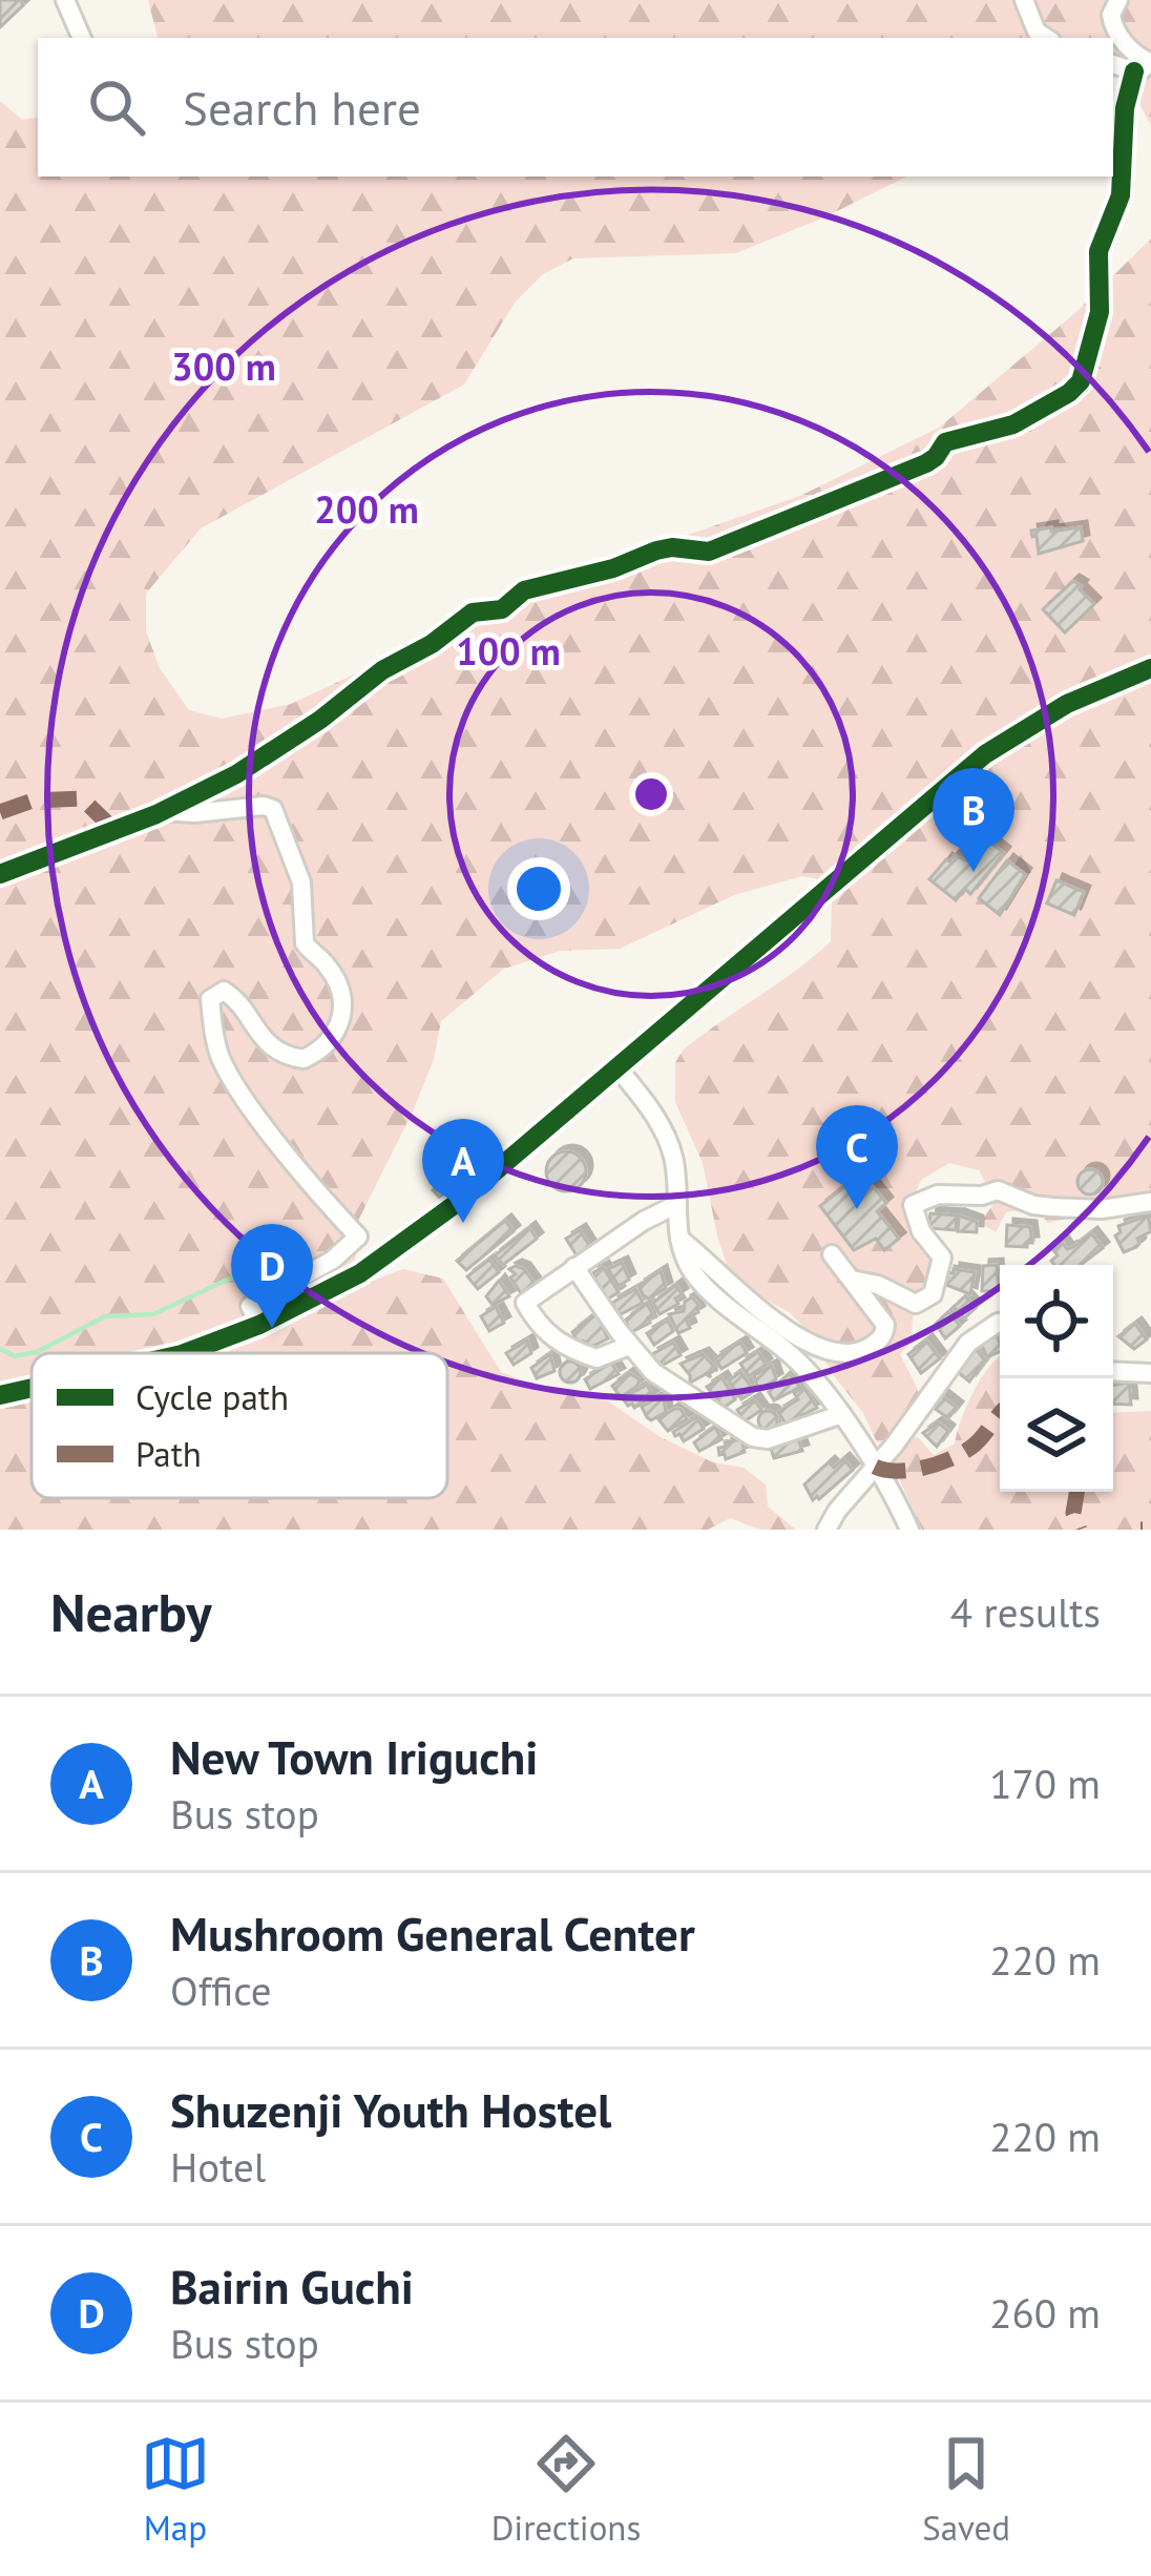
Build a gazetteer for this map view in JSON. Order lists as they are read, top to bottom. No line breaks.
{"legend":["Cycle path","Path"],"page":{"search":"Search here","pins":["B","C","A","D"],"heading":["Nearby","4 results"],"list":[{"mark":"A","name":"New Town Iriguchi","note":"Bus stop","value":"170 m"},{"mark":"B","name":"Mushroom General Center","note":"Office","value":"220 m"},{"mark":"C","name":"Shuzenji Youth Hostel","note":"Hotel","value":"220 m"},{"mark":"D","name":"Bairin Guchi","note":"Bus stop","value":"260 m"}],"nav":["Map","Directions","Saved"]},"rings":["300 m","200 m","100 m"]}
